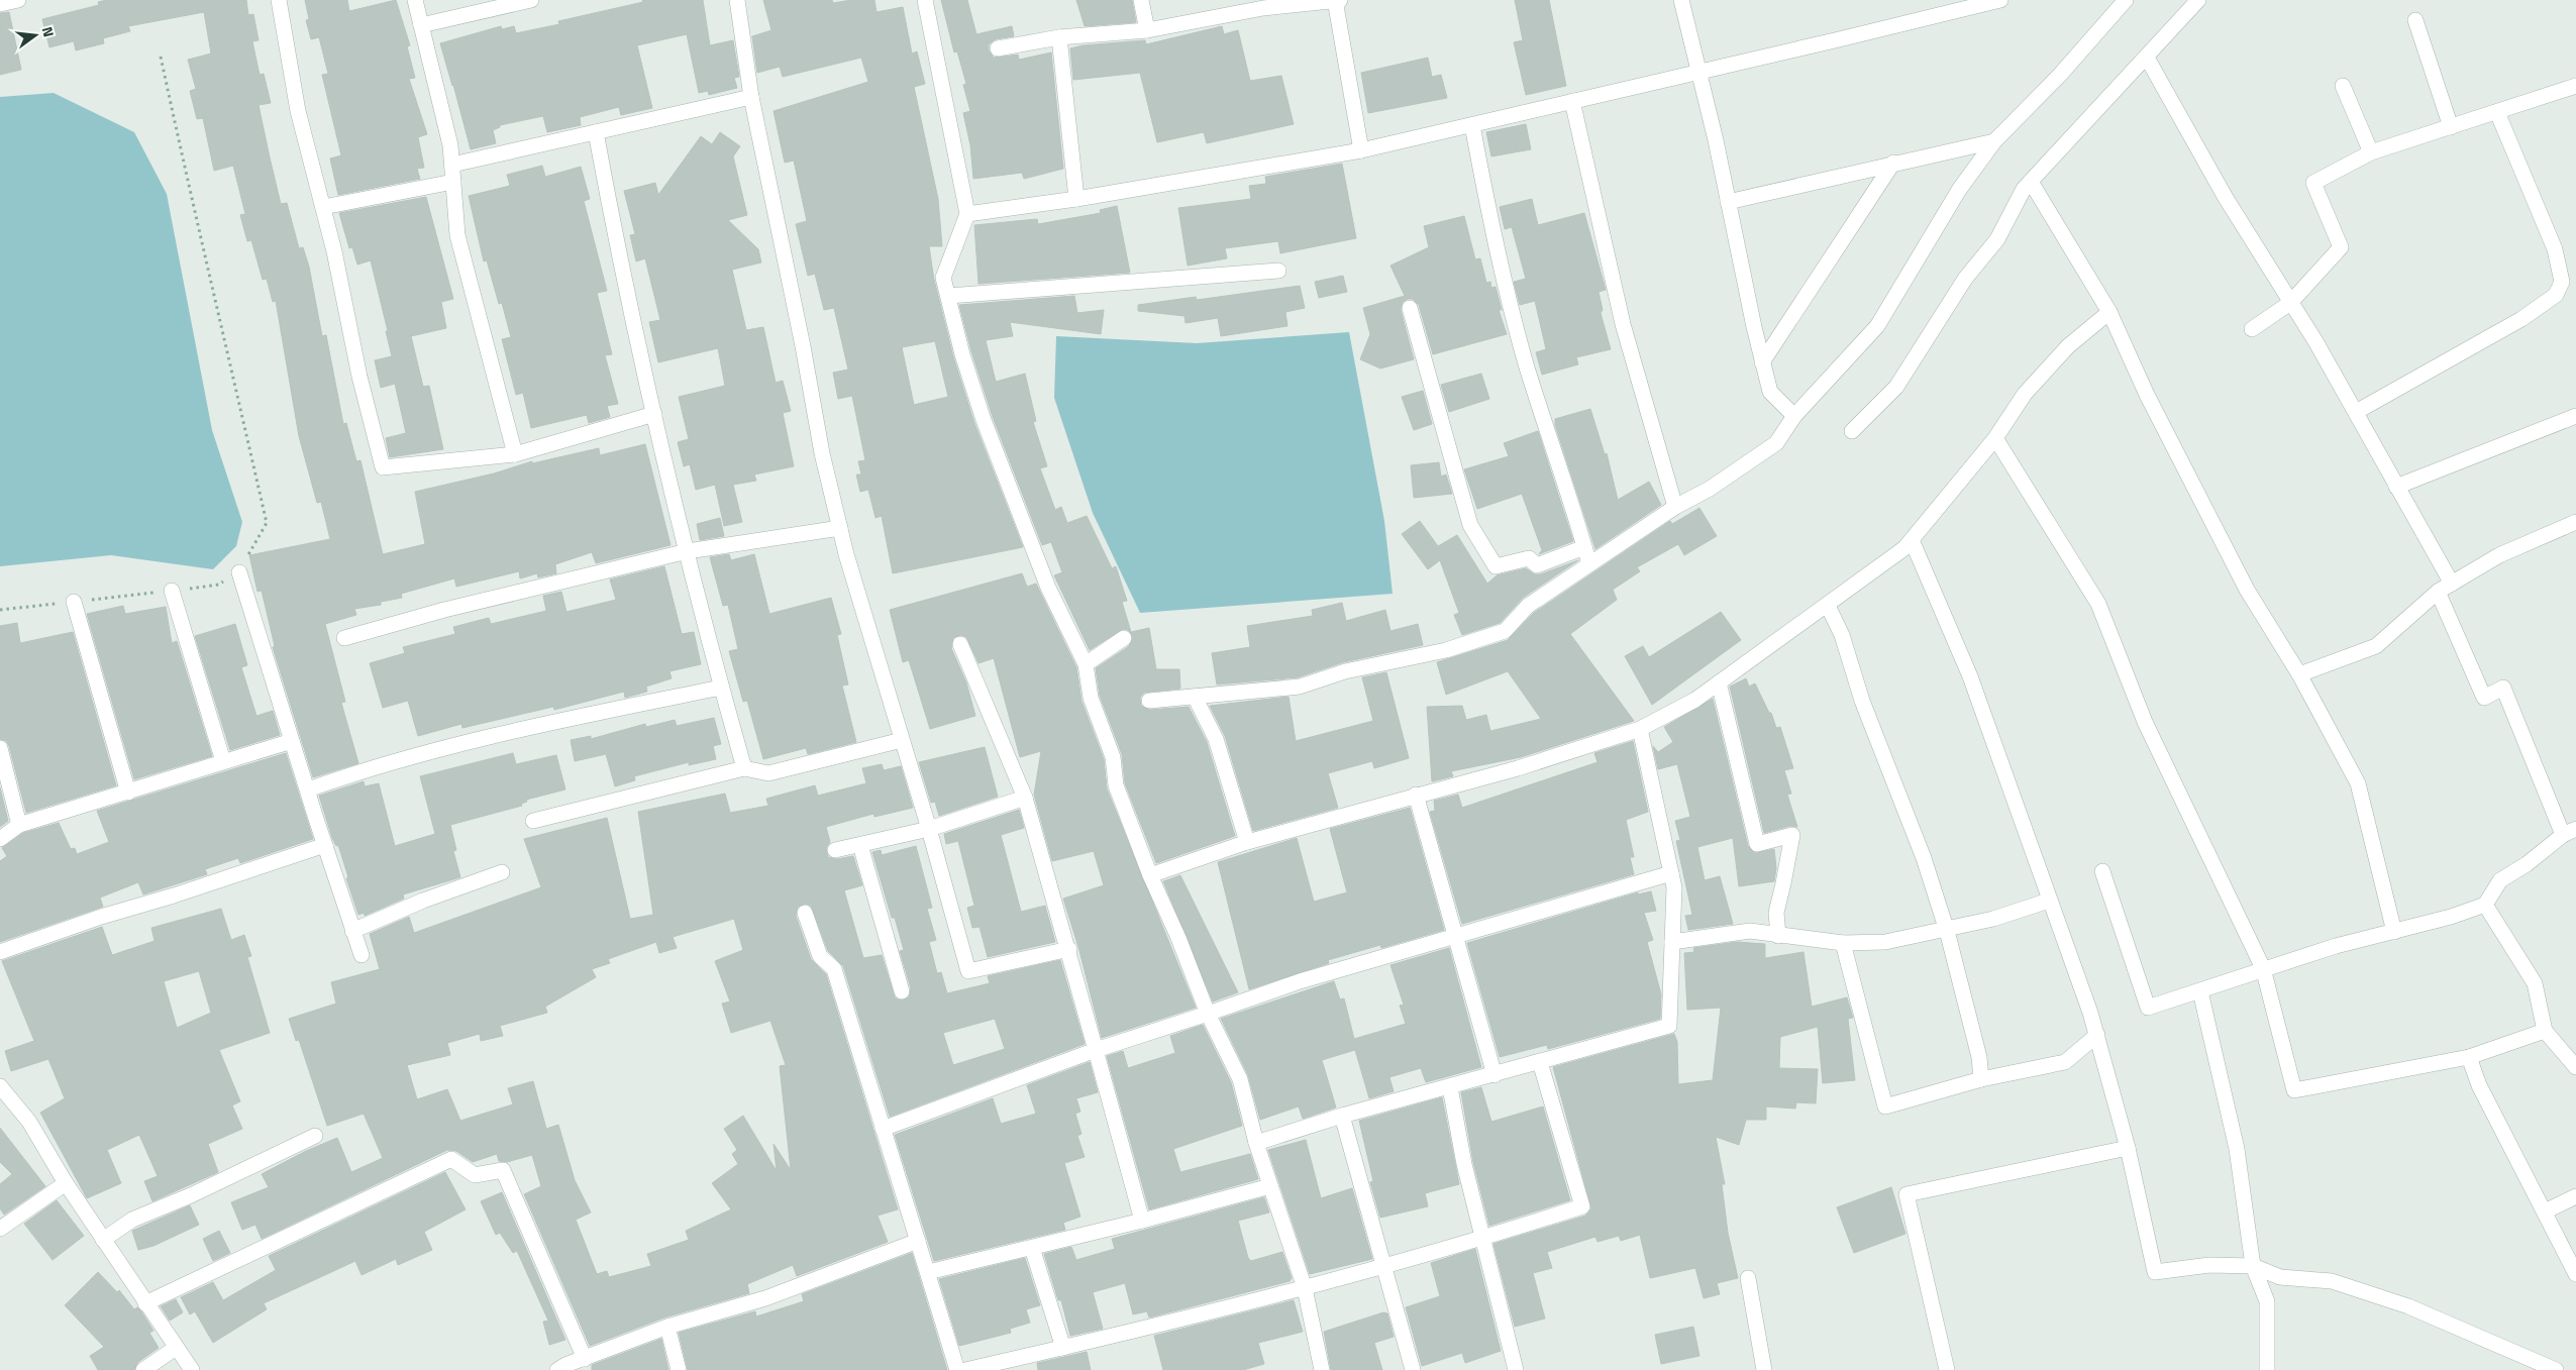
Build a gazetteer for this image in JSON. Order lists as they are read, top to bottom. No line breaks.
{"north":"right"}
